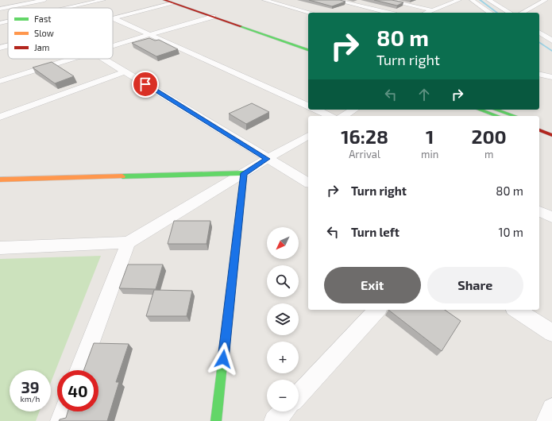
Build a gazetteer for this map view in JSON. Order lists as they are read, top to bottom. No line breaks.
{"legend":["Fast","Slow","Jam"],"north":"bottom left","page":{"turn":["80 m","Turn right"],"eta":["16:28","Arrival","1","min","200","m"],"list":[{"name":"Turn right","value":"80 m"},{"name":"Turn left","value":"10 m"}],"map_buttons":["+","−"],"buttons":["Exit","Share"],"speed":"39 km/h","limit":"40"}}
